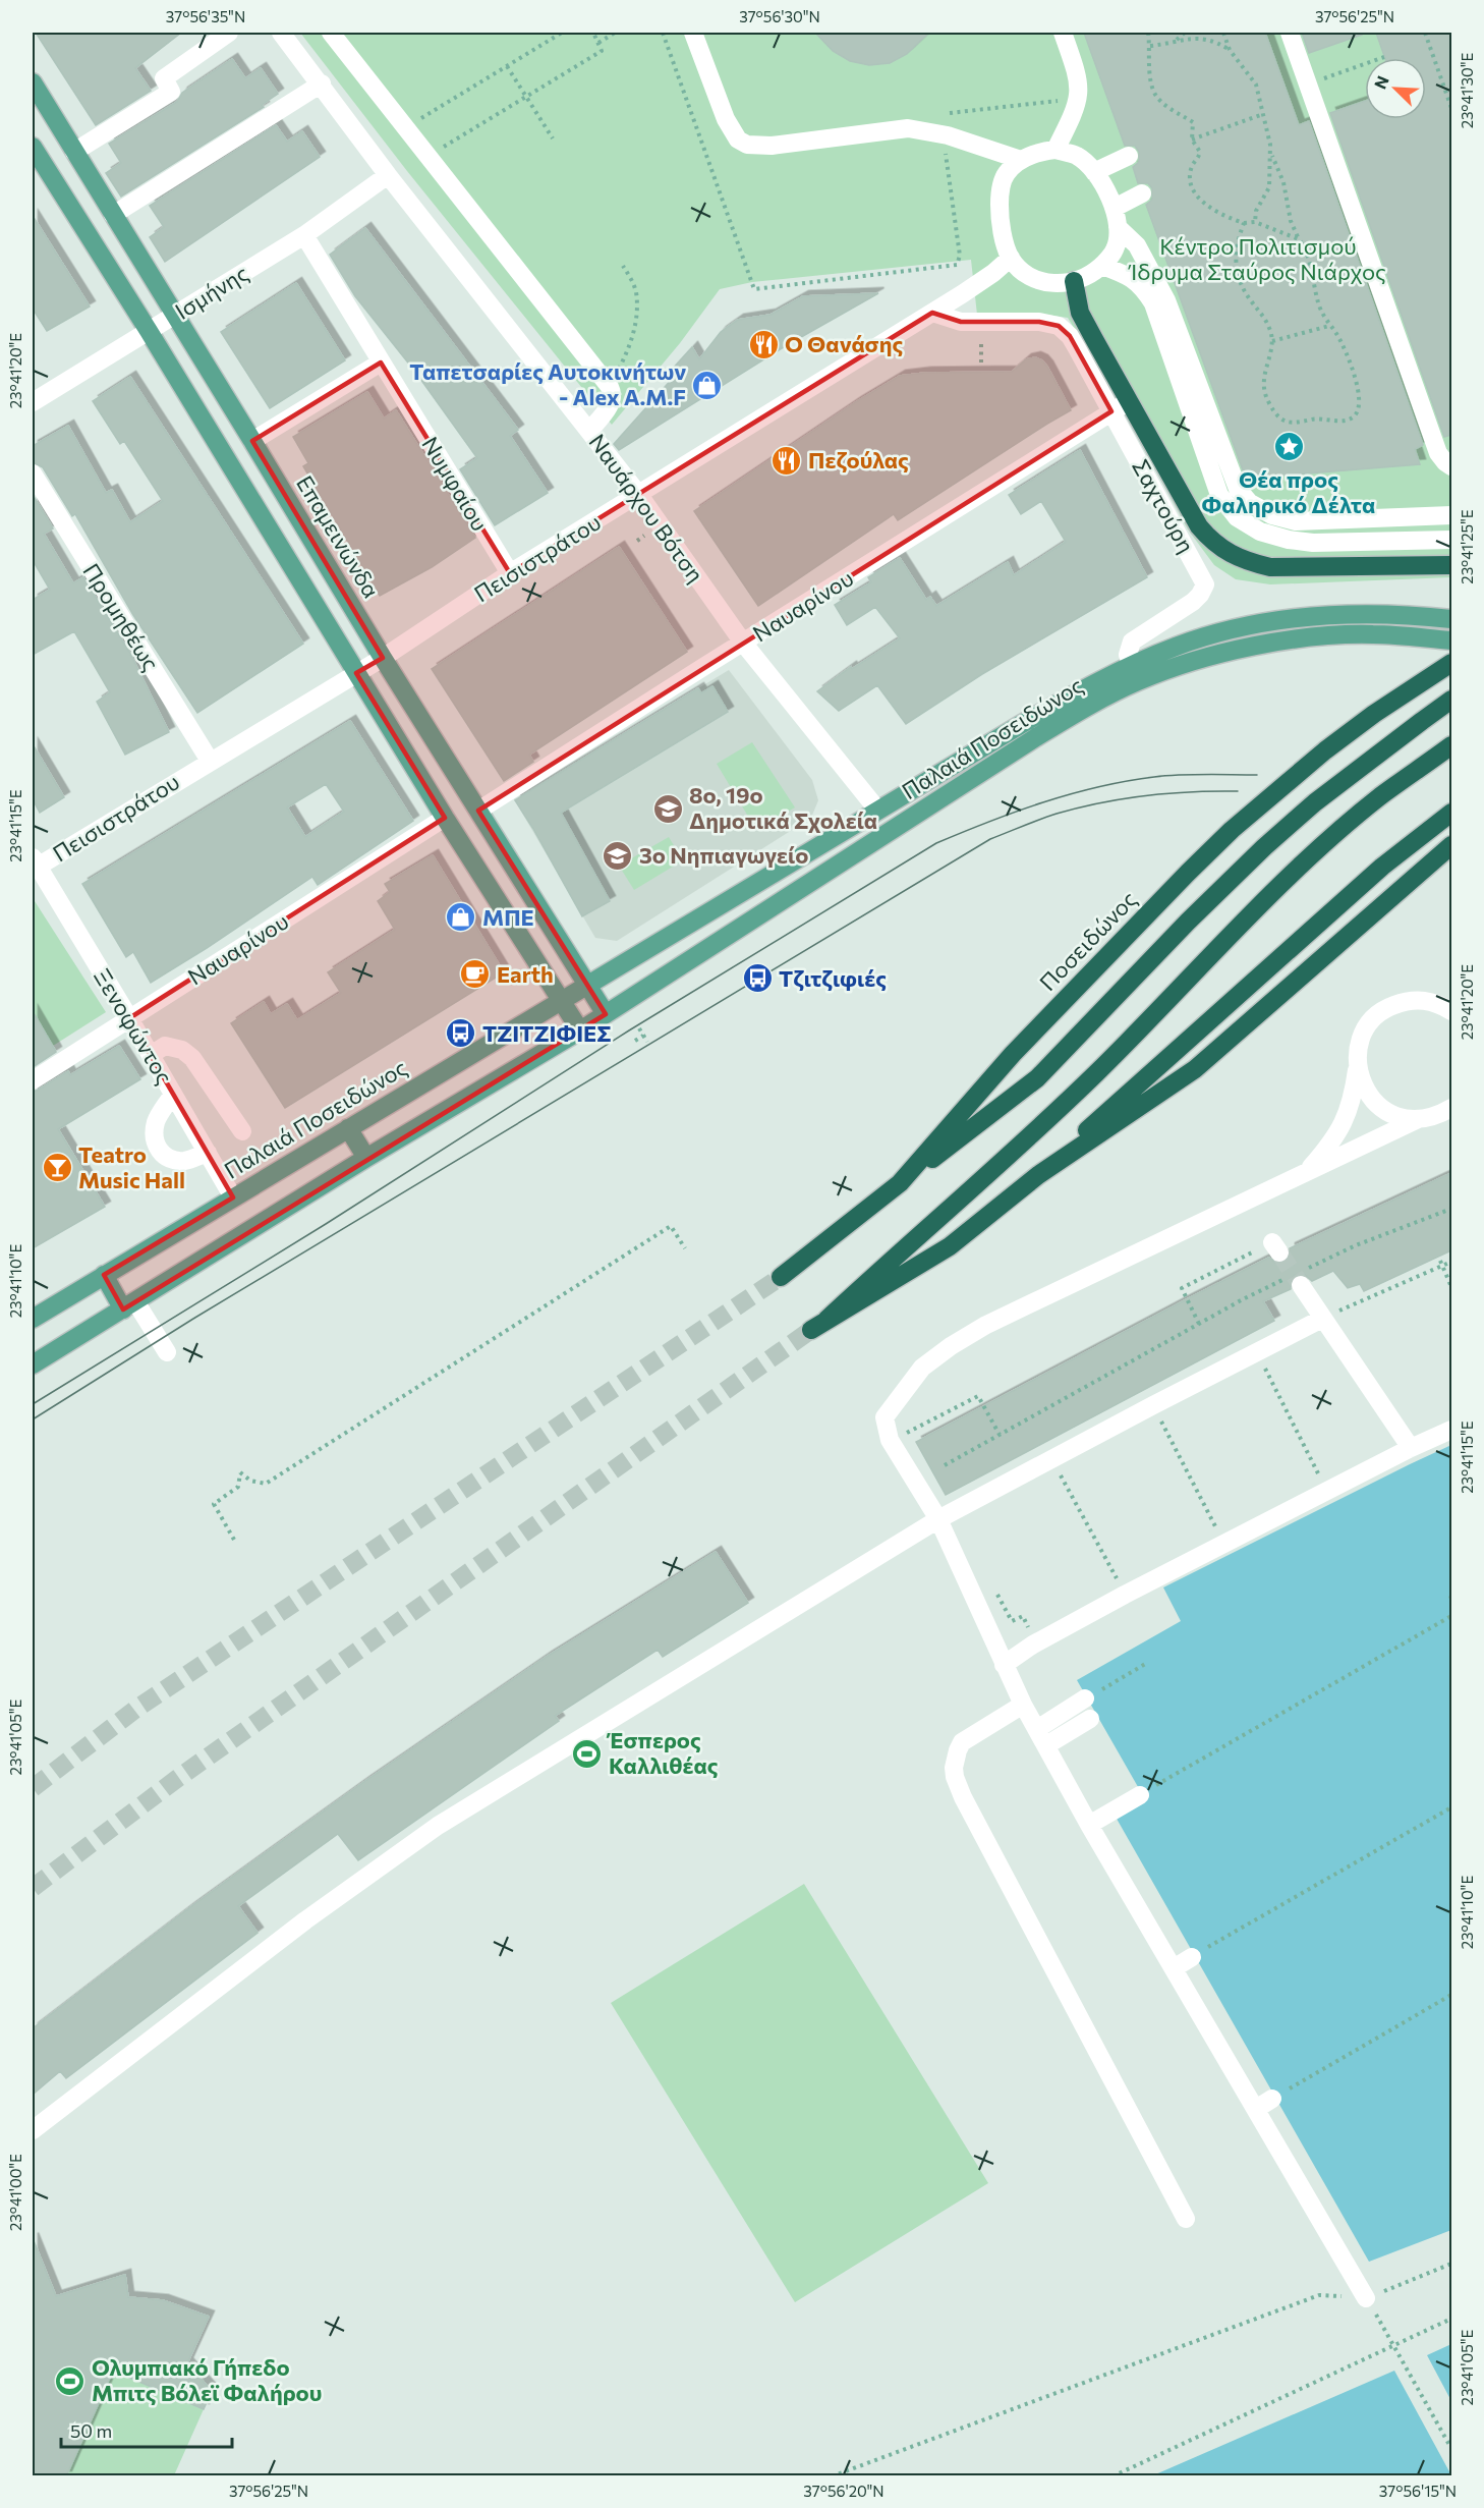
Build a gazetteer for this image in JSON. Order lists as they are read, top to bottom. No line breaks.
{"streets":{"highway":["Ποσειδώνος"],"main road":["Επαμεινώνδα","Παλαιά Ποσειδώνος"],"street":["Ισμήνης","Νυμφαίου","Σαχτούρη","Ναυάρχου Βότση","Πεισιστράτου","Ναυαρίνου","Προμηθέως","Ξενοφώντος"]},"crossings":[["Ισμήνης","Νυμφαίου"],["Ισμήνης","Ναυάρχου Βότση"],["Ισμήνης","Επαμεινώνδα"],["Νυμφαίου","Πεισιστράτου"],["Σαχτούρη","Πεισιστράτου"],["Σαχτούρη","Ναυαρίνου"],["Σαχτούρη","Παλαιά Ποσειδώνος"],["Ναυάρχου Βότση","Πεισιστράτου"],["Ναυάρχου Βότση","Ναυαρίνου"],["Ναυάρχου Βότση","Παλαιά Ποσειδώνος"],["Επαμεινώνδα","Πεισιστράτου"],["Επαμεινώνδα","Ναυαρίνου"],["Επαμεινώνδα","Παλαιά Ποσειδώνος"],["Πεισιστράτου","Προμηθέως"],["Πεισιστράτου","Ξενοφώντος"],["Ναυαρίνου","Ξενοφώντος"],["Παλαιά Ποσειδώνος","Ξενοφώντος"]],"parks":["Κέντρο Πολιτισμού Ίδρυμα Σταύρος Νιάρχος"],"places":{"restaurant":["Ο Θανάσης","Πεζούλας"],"shop":["Ταπετσαρίες Αυτοκινήτων - Alex A.M.F","ΜΠΕ"],"place":["Θέα προς Φαληρικό Δέλτα"],"school or university":["8ο, 19ο Δημοτικά Σχολεία","3ο Νηπιαγωγείο"],"cafe":["Earth"],"bus stop":["Τζιτζιφιές","ΤΖΙΤΖΙΦΙΕΣ"],"bar":["Teatro Music Hall"],"sports":["Έσπερος Καλλιθέας","Ολυμπιακό Γήπεδο Μπιτς Βόλεϊ Φαλήρου"]},"scale_bar":"50 m","north":"top left","coordinates":["37°56'35\"N","37°56'30\"N","37°56'25\"N","23°41'30\"E","23°41'20\"E","23°41'25\"E","23°41'15\"E","23°41'10\"E","23°41'05\"E","23°41'00\"E","37°56'20\"N","37°56'15\"N"]}
